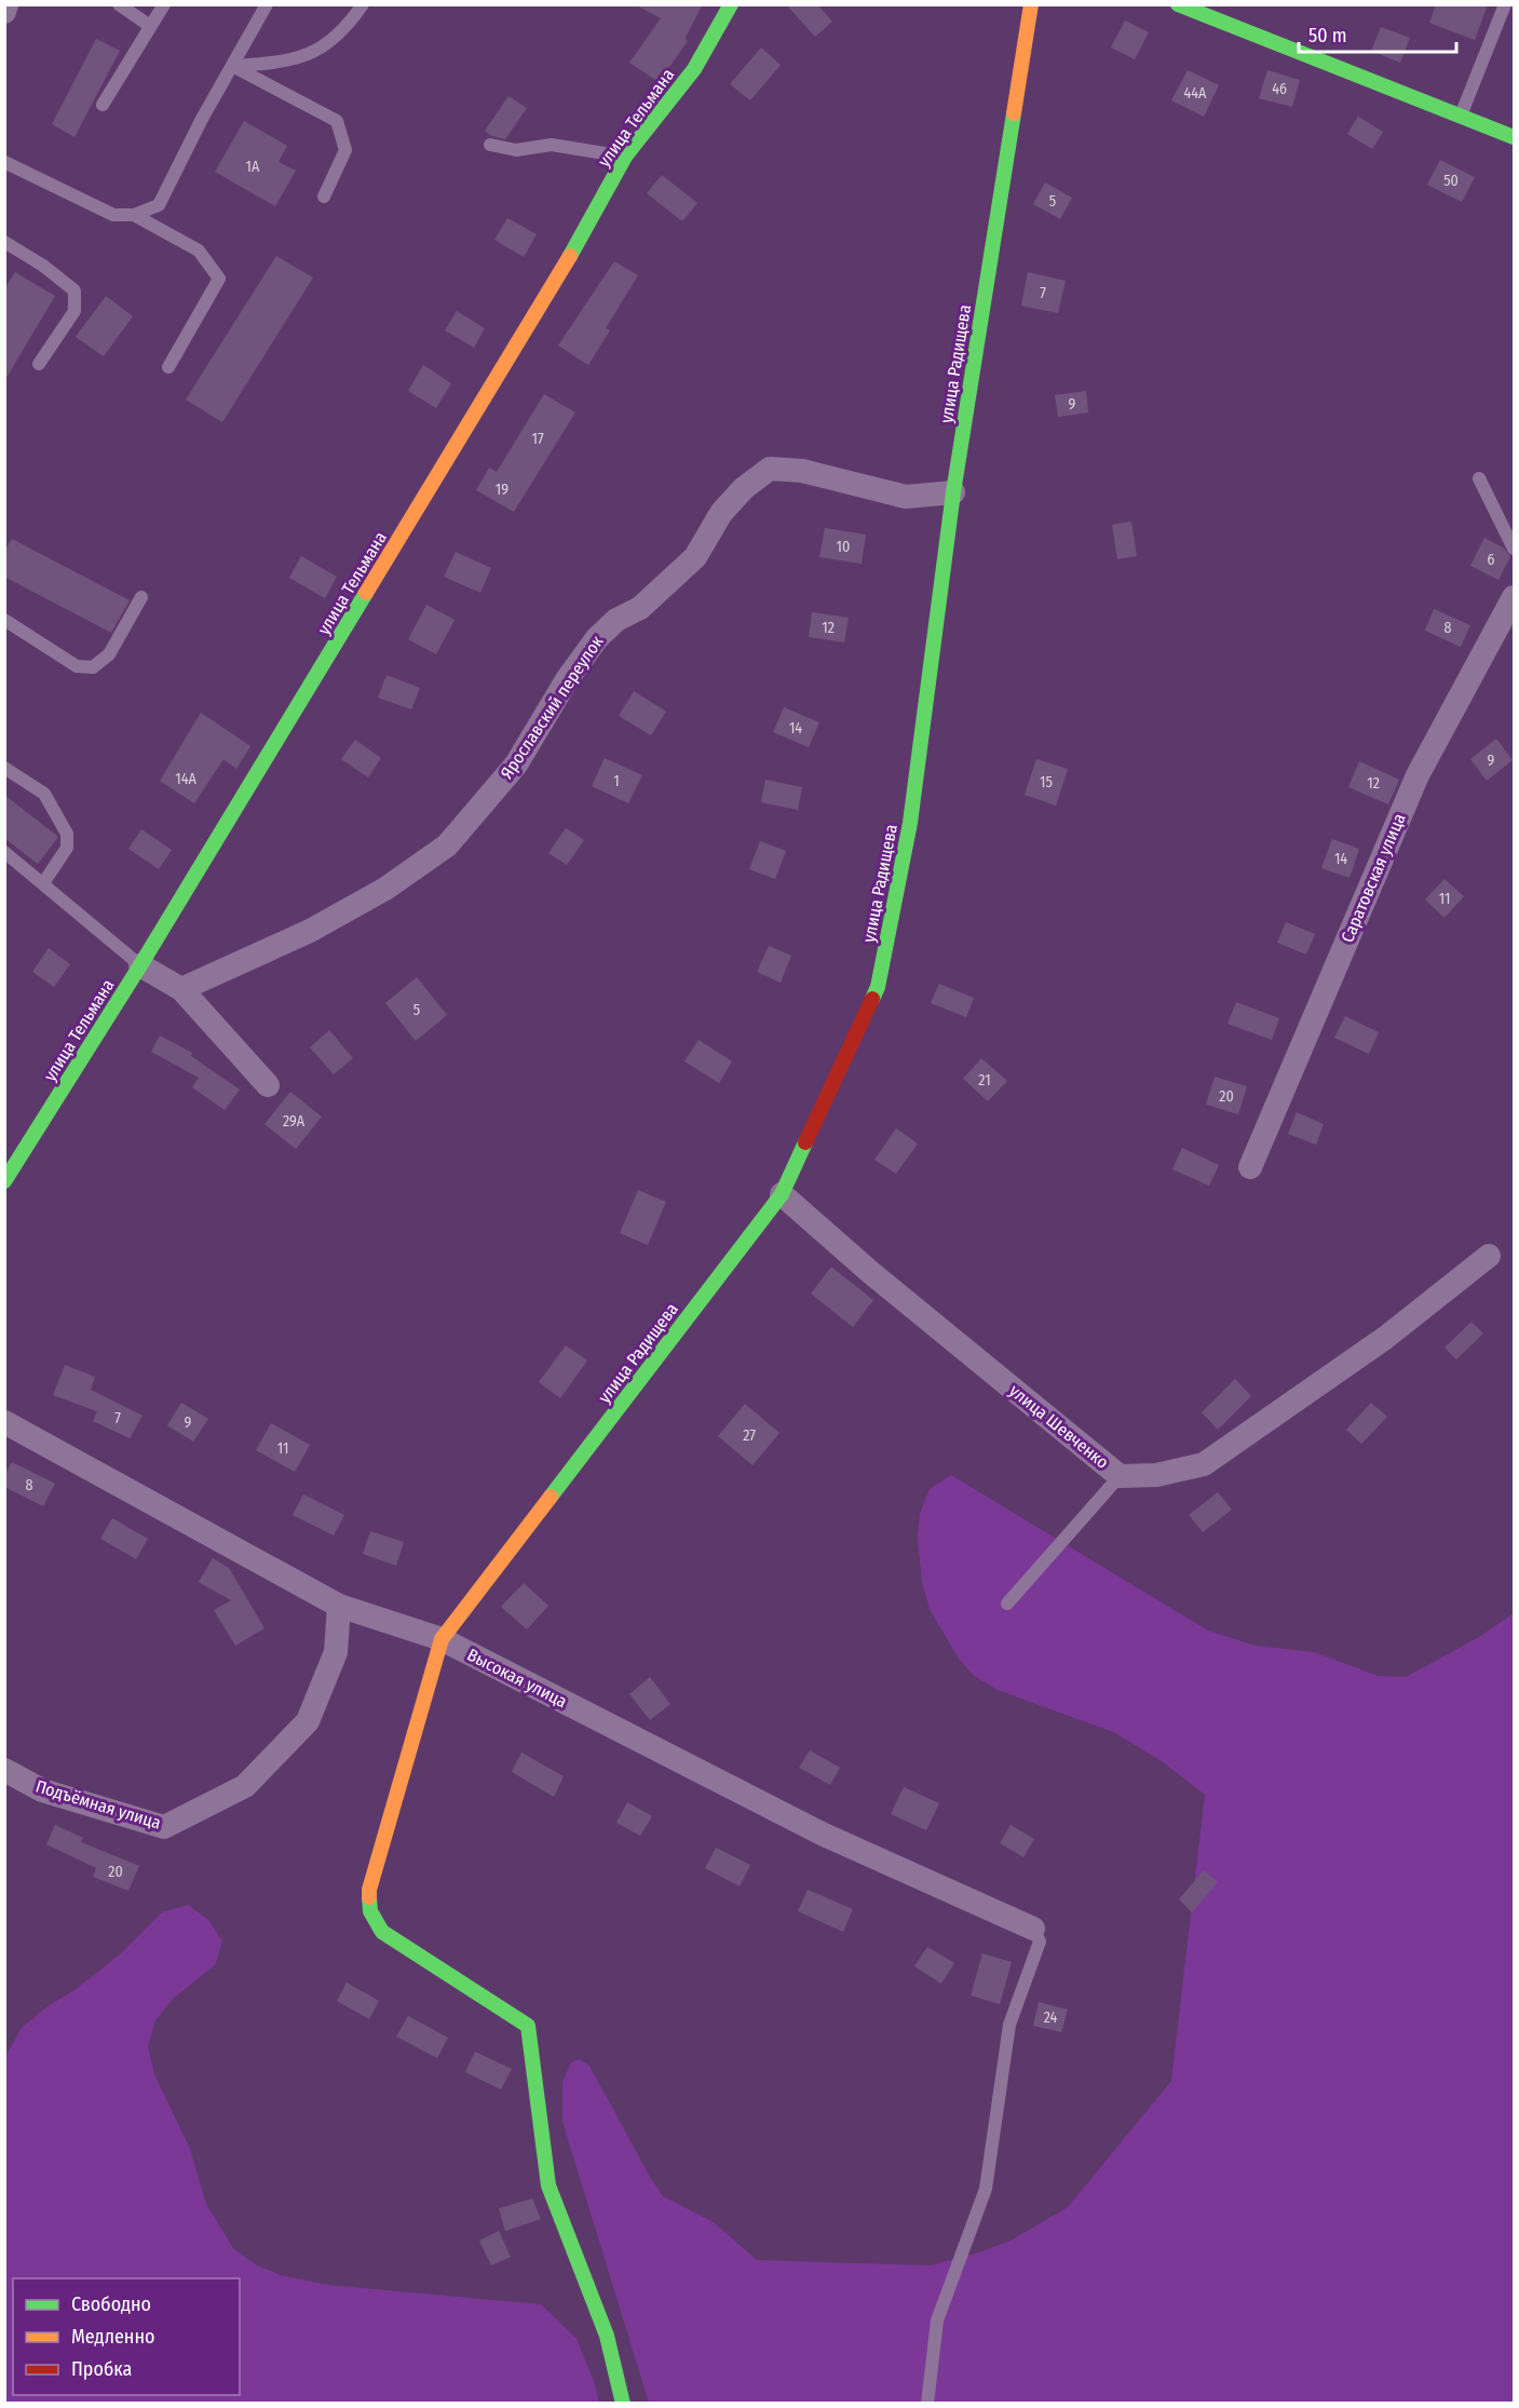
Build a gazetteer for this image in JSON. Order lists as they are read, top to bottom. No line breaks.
{"streets":{"street":["улица Тельмана","улица Радищева","Ярославский переулок","Саратовская улица","улица Шевченко","Высокая улица","Подъёмная улица"]},"crossings":[["улица Радищева","Ярославский переулок"],["улица Радищева","улица Шевченко"],["улица Радищева","Высокая улица"],["Высокая улица","Подъёмная улица"]],"house_numbers":["46","44А","1А","50","5","7","9","17","19","10","6","12","8","14","9","14А","1","15","12","14","11","5","21","20","29А","7","9","27","11","8","20","24"],"legend":["Свободно","Медленно","Пробка"],"scale_bar":"50 m"}
